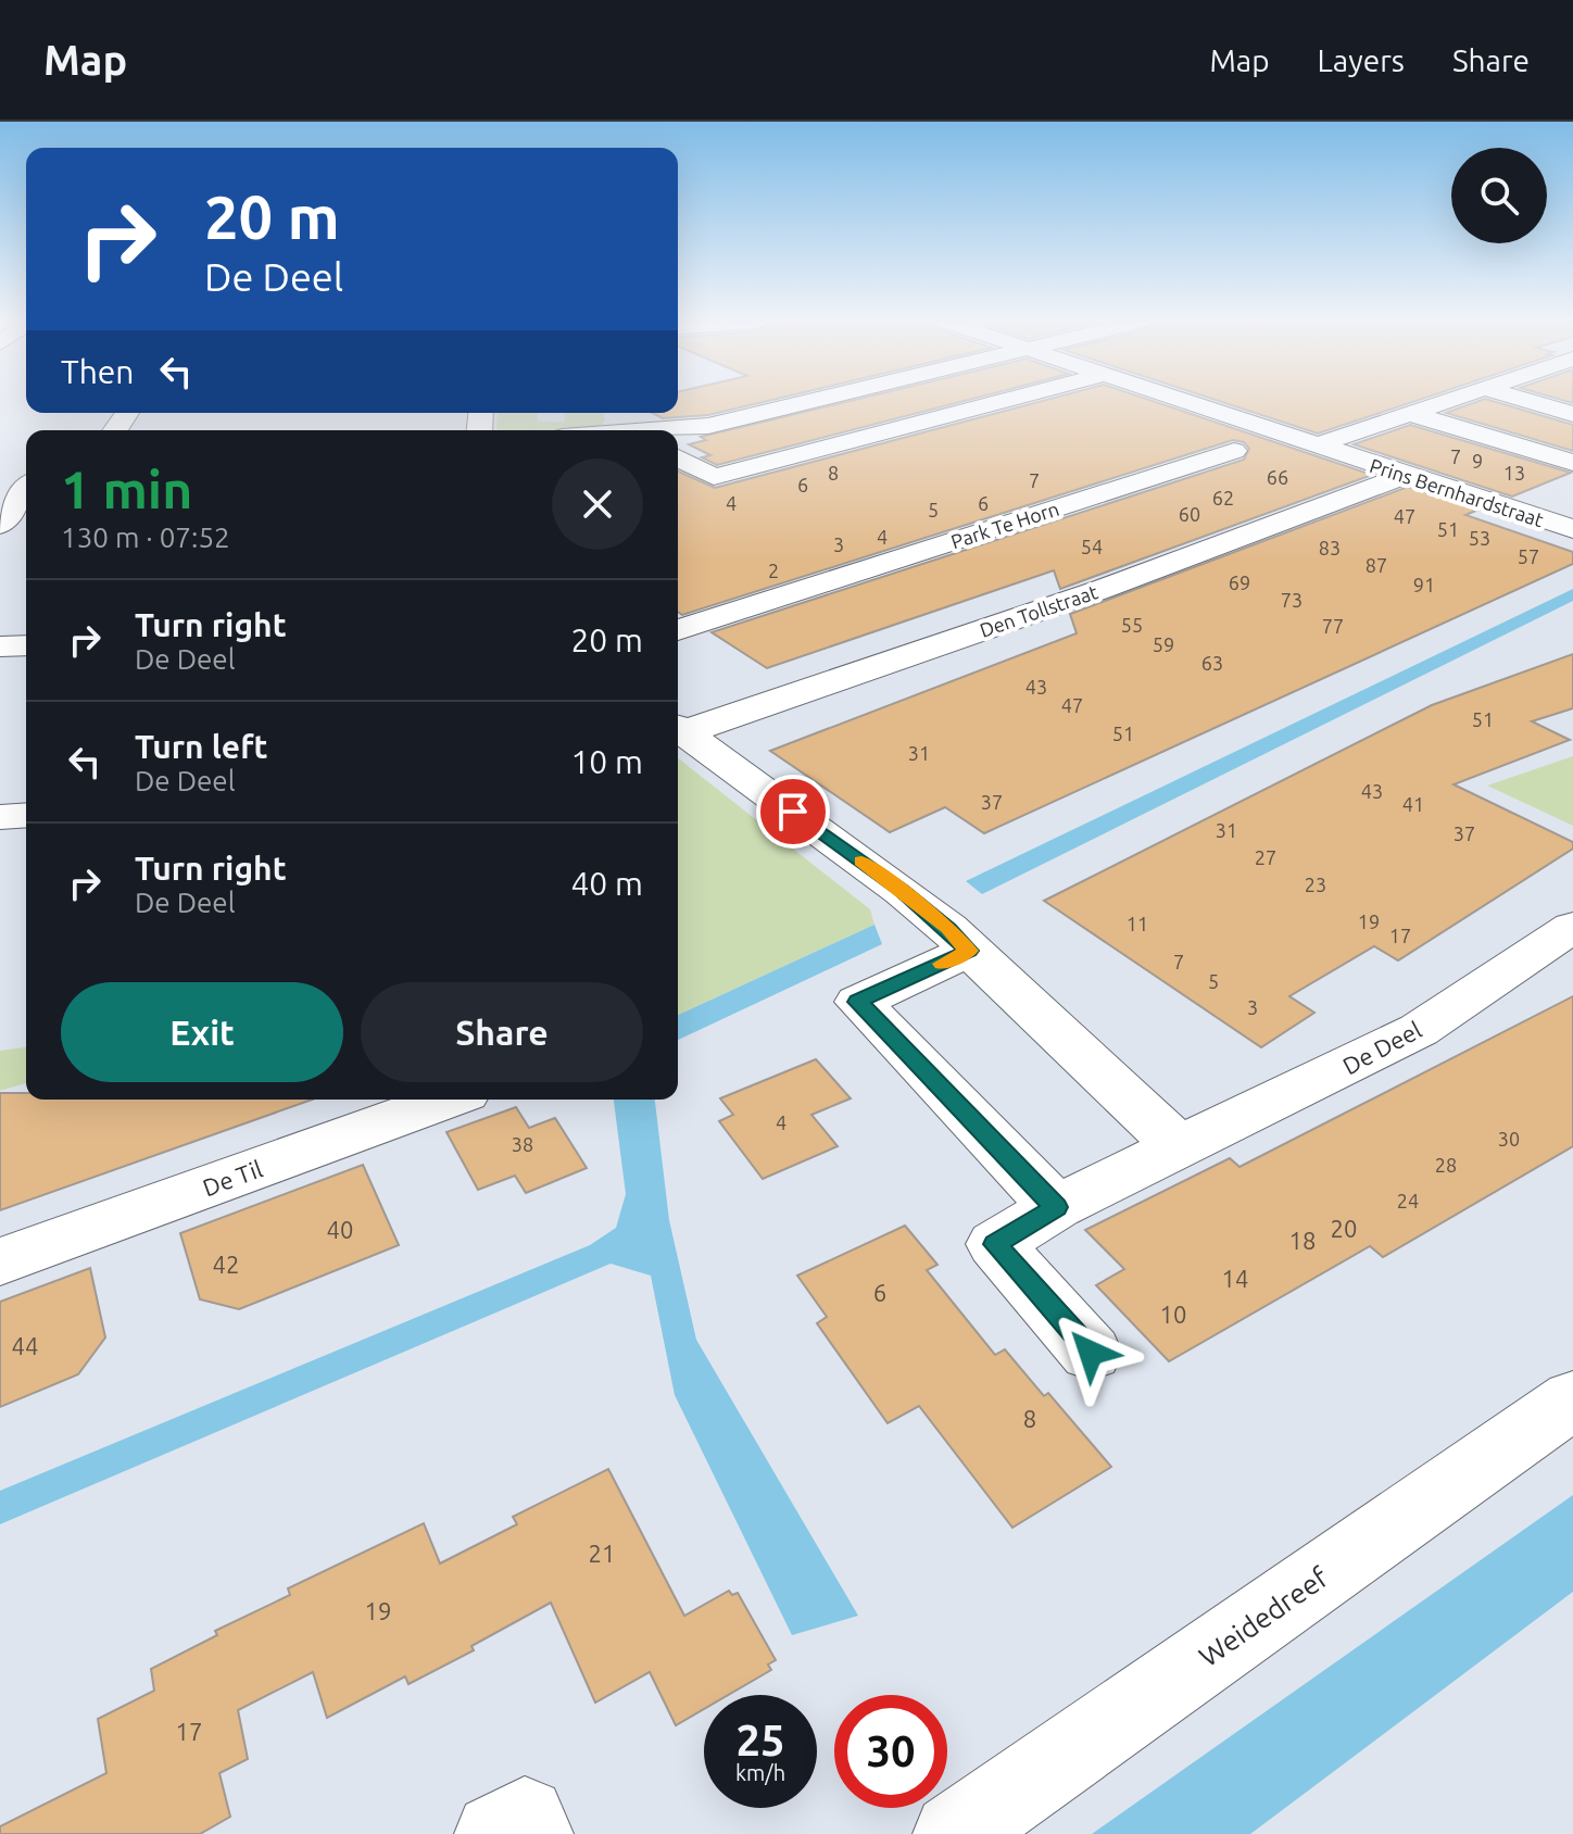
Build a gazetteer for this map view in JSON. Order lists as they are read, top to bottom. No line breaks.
{"streets":{"street":["Prins Bernhardstraat","Park Te Horn","Den Tollstraat","De Deel","De Til","Weidedreef"]},"crossings":[["Prins Bernhardstraat","Park Te Horn"],["Prins Bernhardstraat","Den Tollstraat"]],"house_numbers":["7","9","8","13","66","7","6","62","4","6","5","60","47","51","4","53","3","54","83","57","87","2","69","91","73","55","77","59","63","43","47","51","51","31","43","37","41","31","37","27","23","19","11","17","7","5","3","4","30","38","28","24","20","40","18","42","14","6","10","44","8","21","19","17"],"page":{"header":"Map","nav":["Map","Layers","Share"],"turn":["20 m","De Deel"],"then":"Then","heading":["1 min","130 m · 07:52"],"list":[{"name":"Turn right","note":"De Deel","value":"20 m"},{"name":"Turn left","note":"De Deel","value":"10 m"},{"name":"Turn right","note":"De Deel","value":"40 m"}],"buttons":["Exit","Share"],"speed":"25 km/h","limit":"30"}}
